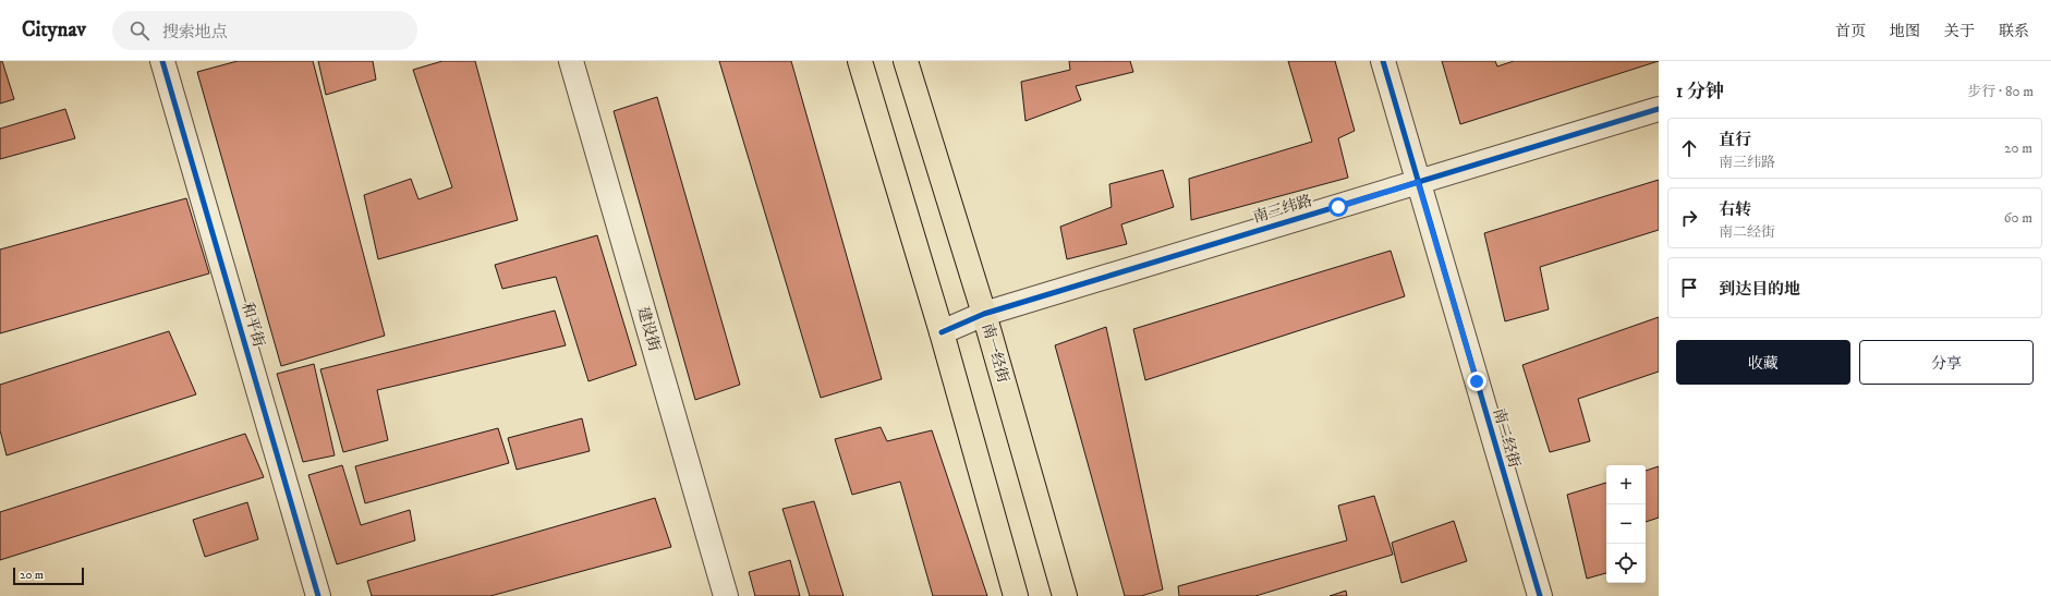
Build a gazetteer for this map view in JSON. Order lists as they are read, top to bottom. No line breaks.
{"streets":{"highway":["南一经街"],"street":["南三纬路","和平街","建设街","南二经街"]},"crossings":[["南三纬路","南一经街"],["南三纬路","南二经街"]],"scale_bar":"20 m","page":{"header":"Citynav","search":"搜索地点","nav":["首页","地图","关于","联系"],"heading":["1 分钟","步行 · 80 m"],"list":[["直行","南三纬路","20 m"],["右转","南二经街","60 m"],"到达目的地"],"buttons":["收藏","分享"],"map_buttons":["+","−"],"scale":"20 m"}}
